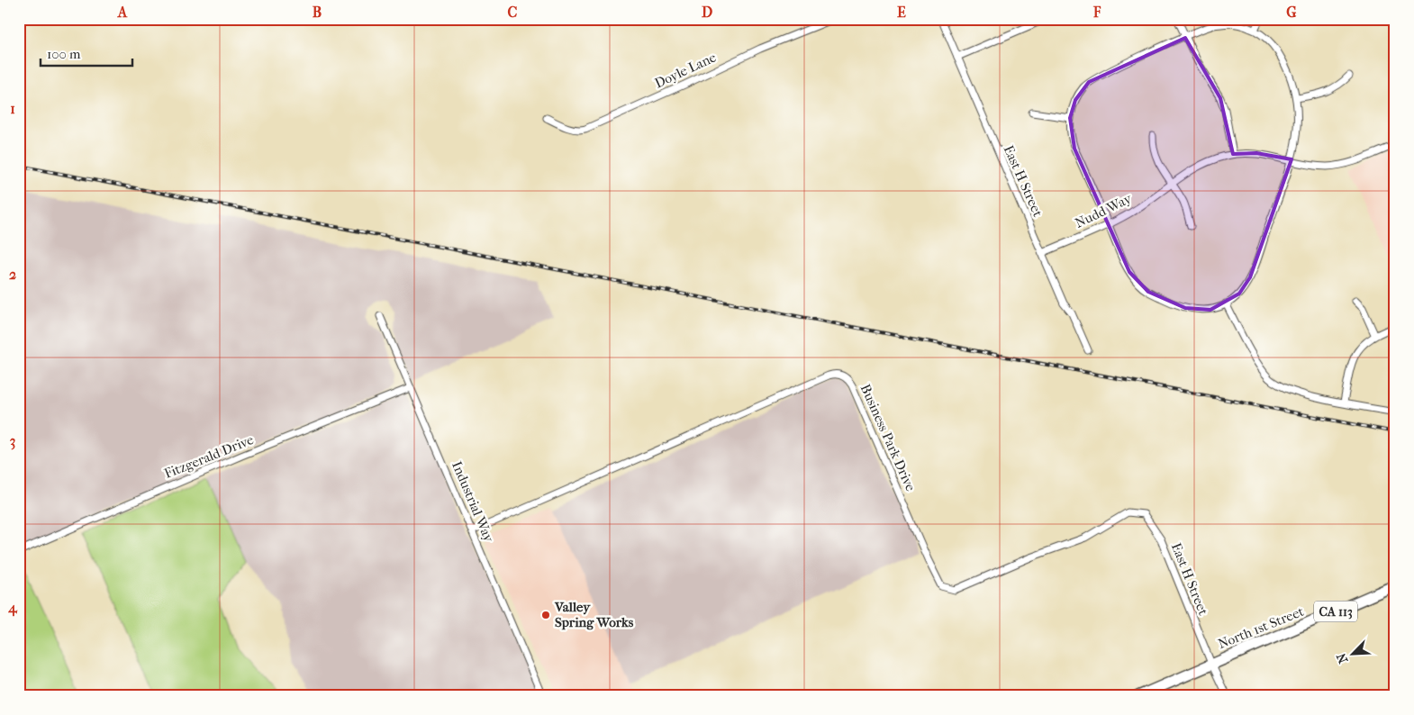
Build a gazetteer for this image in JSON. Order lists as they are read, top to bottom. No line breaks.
{"streets":{"main road":["CA 113","North 1st Street"],"street":["Doyle Lane","East H Street","Nudd Way","Business Park Drive","Fitzgerald Drive","Industrial Way"]},"crossings":[["East H Street","Nudd Way"],["East H Street","Business Park Drive"],["East H Street","North 1st Street"],["Business Park Drive","Industrial Way"],["Fitzgerald Drive","Industrial Way"]],"places":["Valley Spring Works"],"scale_bar":"100 m","north":"bottom left","grid":{"columns":["A","B","C","D","E","F","G"],"rows":["1","2","3","4"]}}
